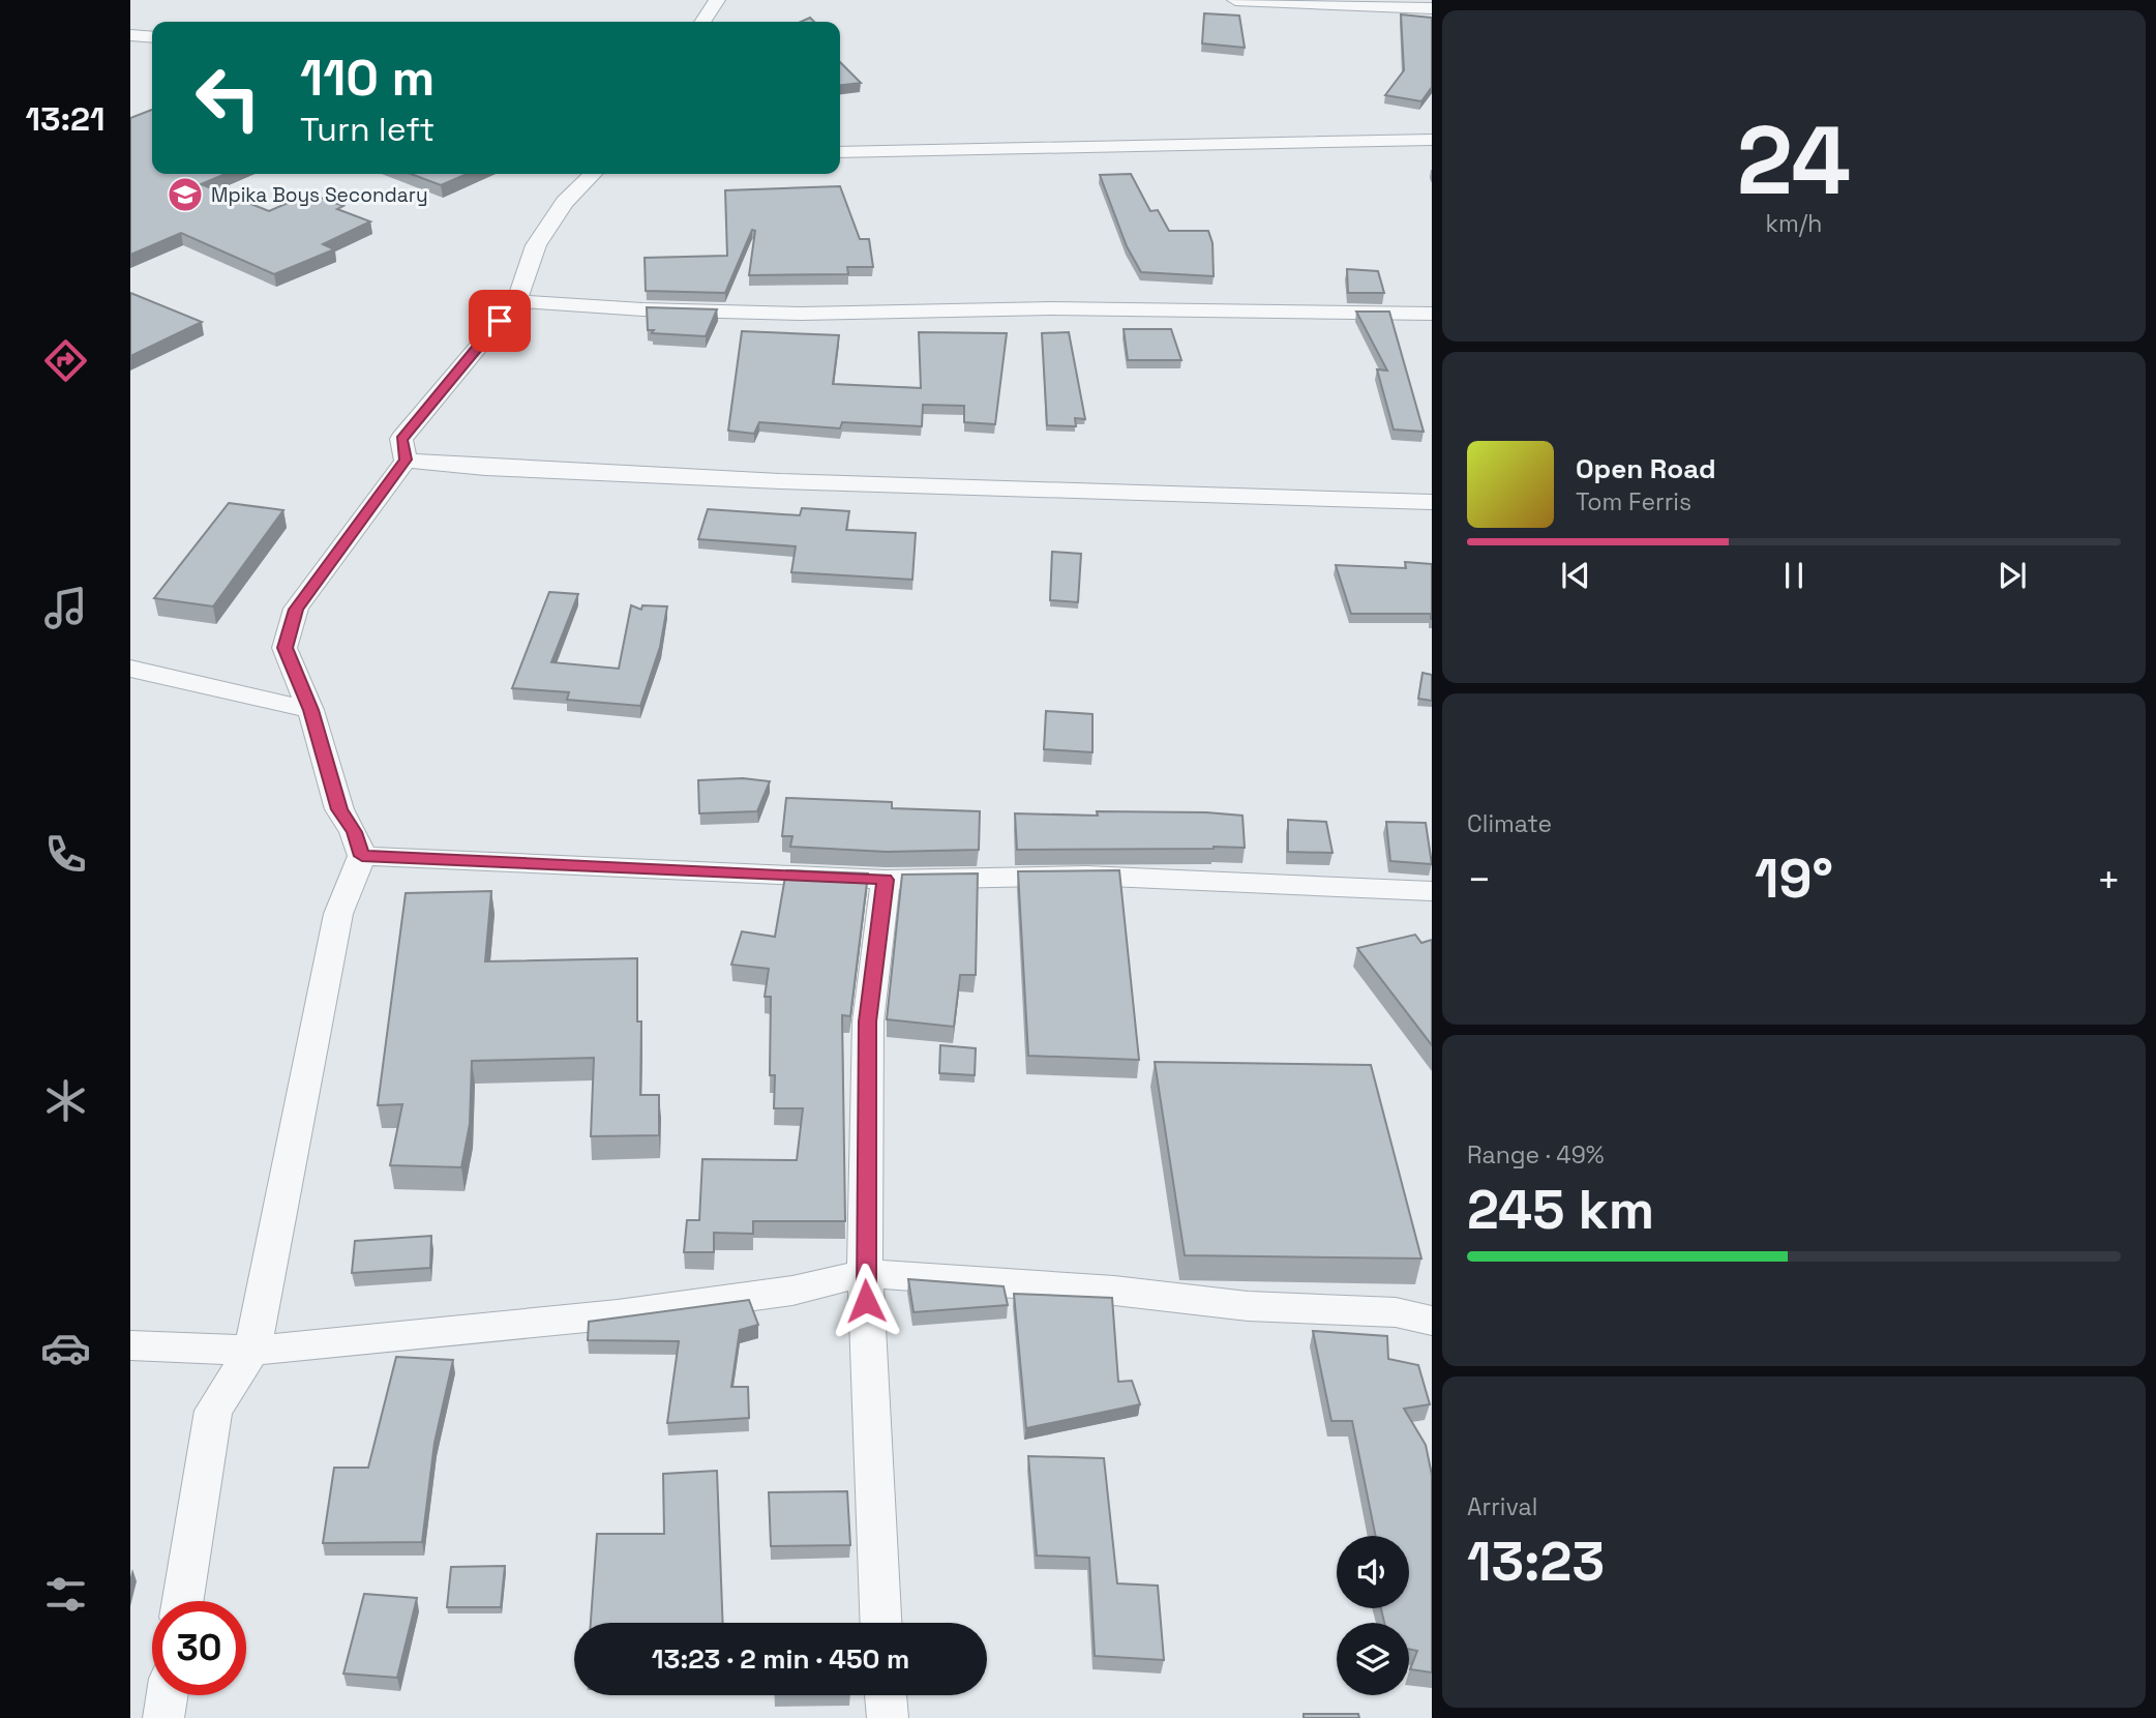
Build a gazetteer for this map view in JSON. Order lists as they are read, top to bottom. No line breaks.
{"places":{"school or university":["Mpika Boys Secondary"]},"page":{"tabs":"13:21","tile":[["24","km/h"],"Climate",["Range · 49%","245 km"],["Arrival","13:23"]],"turn":["110 m","Turn left"],"song":["Open Road","Tom Ferris"],"heat":["−","19°","+"],"limit":"30","trip":"13:23 · 2 min · 450 m"}}
